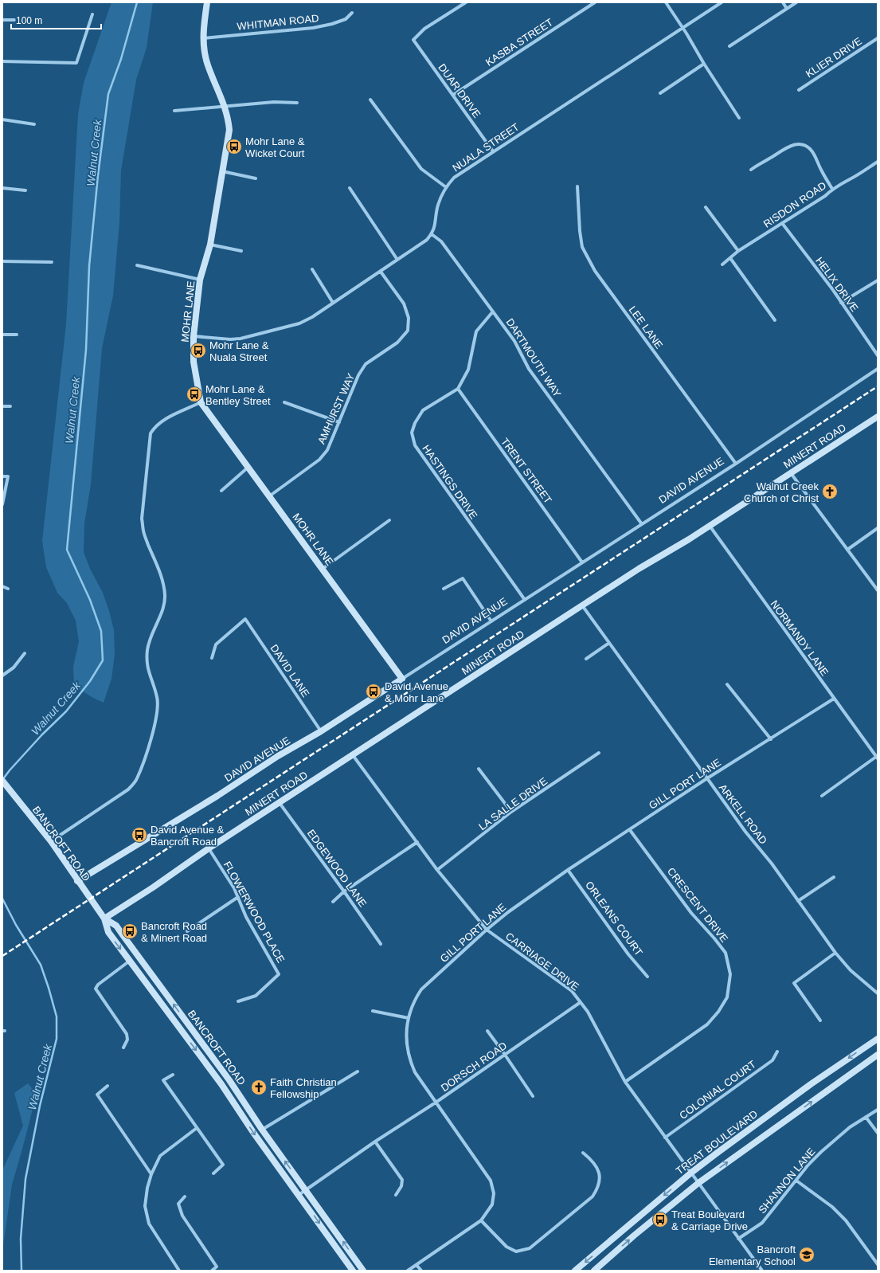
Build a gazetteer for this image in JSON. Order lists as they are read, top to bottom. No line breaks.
{"streets":{"street":["WHITMAN ROAD","KASBA STREET","KLIER DRIVE","DUAR DRIVE","NUALA STREET","RISDON ROAD","HELIX DRIVE","MOHR LANE","LEE LANE","DARTMOUTH WAY","AMHURST WAY","MINERT ROAD","TRENT STREET","DAVID AVENUE","HASTINGS DRIVE","NORMANDY LANE","DAVID LANE","GILL PORT LANE","LA SALLE DRIVE","ARKELL ROAD","BANCROFT ROAD","EDGEWOOD LANE","CRESCENT DRIVE","FLOWERWOOD PLACE","ORLEANS COURT","CARRIAGE DRIVE","DORSCH ROAD","COLONIAL COURT","TREAT BOULEVARD","SHANNON LANE"]},"crossings":[["WHITMAN ROAD","MOHR LANE"],["KASBA STREET","DUAR DRIVE"],["DUAR DRIVE","NUALA STREET"],["NUALA STREET","DARTMOUTH WAY"],["RISDON ROAD","HELIX DRIVE"],["MOHR LANE","AMHURST WAY"],["MOHR LANE","DAVID AVENUE"],["LEE LANE","DAVID AVENUE"],["DARTMOUTH WAY","DAVID AVENUE"],["MINERT ROAD","NORMANDY LANE"],["MINERT ROAD","ARKELL ROAD"],["MINERT ROAD","BANCROFT ROAD"],["MINERT ROAD","EDGEWOOD LANE"],["MINERT ROAD","FLOWERWOOD PLACE"],["MINERT ROAD","CARRIAGE DRIVE"],["TRENT STREET","DAVID AVENUE"],["TRENT STREET","HASTINGS DRIVE"],["DAVID AVENUE","HASTINGS DRIVE"],["DAVID AVENUE","DAVID LANE"],["DAVID AVENUE","BANCROFT ROAD"],["NORMANDY LANE","GILL PORT LANE"],["GILL PORT LANE","ARKELL ROAD"],["GILL PORT LANE","CRESCENT DRIVE"],["GILL PORT LANE","ORLEANS COURT"],["GILL PORT LANE","CARRIAGE DRIVE"],["GILL PORT LANE","DORSCH ROAD"],["LA SALLE DRIVE","CARRIAGE DRIVE"],["BANCROFT ROAD","DORSCH ROAD"],["CRESCENT DRIVE","CARRIAGE DRIVE"],["CARRIAGE DRIVE","DORSCH ROAD"],["CARRIAGE DRIVE","COLONIAL COURT"],["CARRIAGE DRIVE","TREAT BOULEVARD"],["CARRIAGE DRIVE","SHANNON LANE"]],"water":["Walnut Creek"],"places":{"bus stop":["Mohr Lane & Wicket Court","Mohr Lane & Nuala Street","Mohr Lane & Bentley Street","David Avenue & Mohr Lane","David Avenue & Bancroft Road","Bancroft Road & Minert Road","Treat Boulevard & Carriage Drive"],"church":["Walnut Creek Church of Christ","Faith Christian Fellowship"],"school or university":["Bancroft Elementary School"]},"scale_bar":"100 m"}
